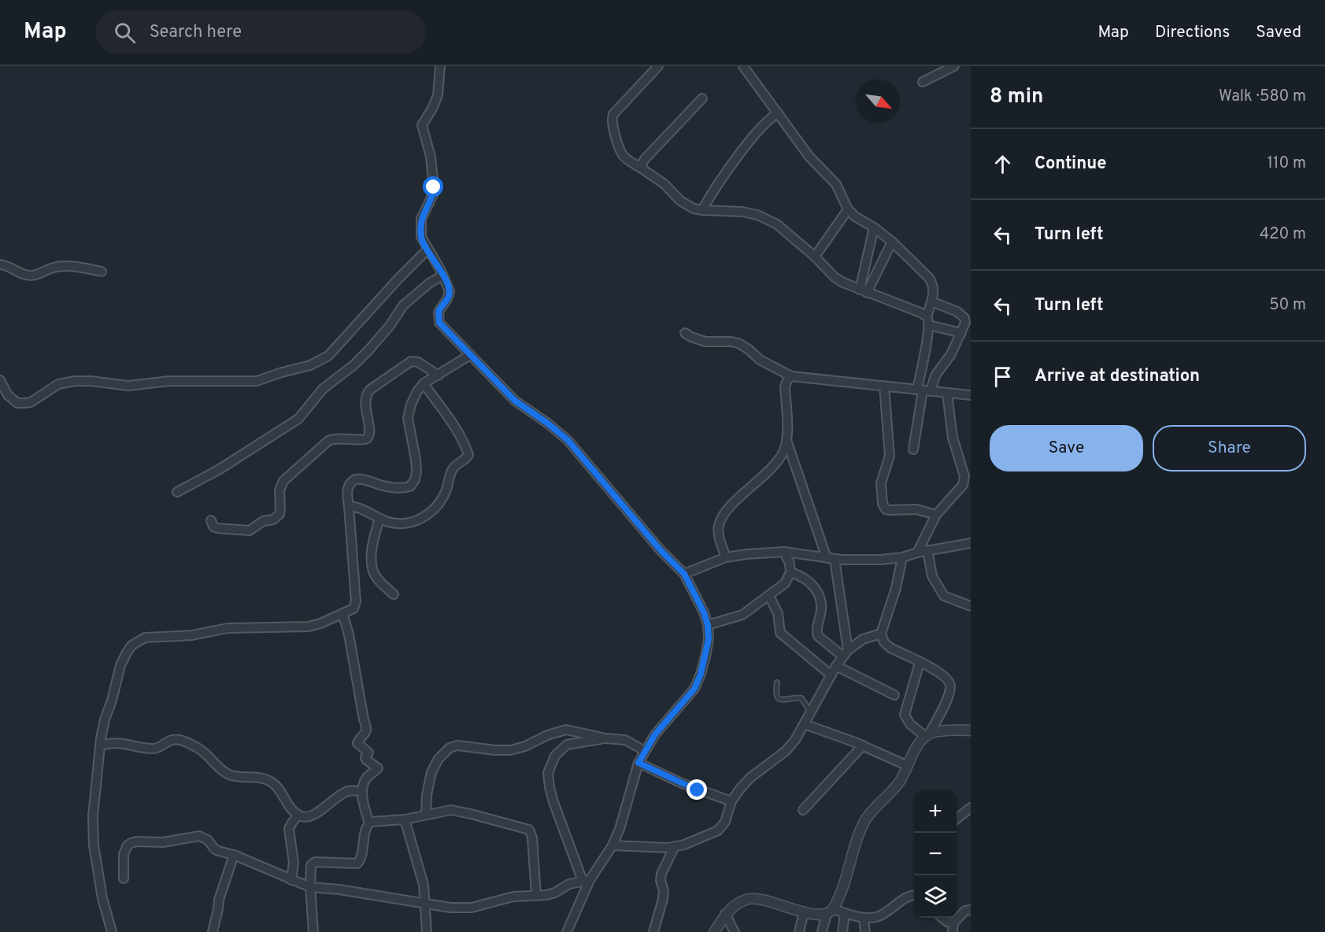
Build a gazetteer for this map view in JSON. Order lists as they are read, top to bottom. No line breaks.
{"north":"bottom right","page":{"header":"Map","search":"Search here","nav":["Map","Directions","Saved"],"heading":["8 min","Walk · 580 m"],"list":[["Continue","110 m"],["Turn left","420 m"],["Turn left","50 m"],"Arrive at destination"],"buttons":["Save","Share"],"map_buttons":["+","−"]}}
